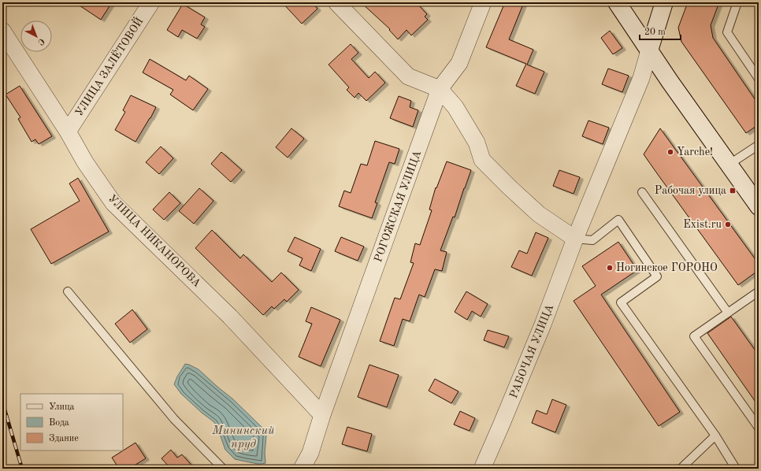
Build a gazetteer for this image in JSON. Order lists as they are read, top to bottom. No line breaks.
{"streets":{"main road":["РАБОЧАЯ УЛИЦА"],"street":["УЛИЦА ЗАЛЁТОВОЙ","РОГОЖСКАЯ УЛИЦА","УЛИЦА НИКАНОРОВА"]},"crossings":[["УЛИЦА ЗАЛЁТОВОЙ","УЛИЦА НИКАНОРОВА"],["РОГОЖСКАЯ УЛИЦА","УЛИЦА НИКАНОРОВА"]],"water":["Мининский пруд"],"places":{"other":["Yarche!","Exist.ru","Ногинское ГОРОНО"],"transit":["Рабочая улица"]},"legend":["Улица","Вода","Здание"],"scale_bar":"20 m","north":"bottom right"}
